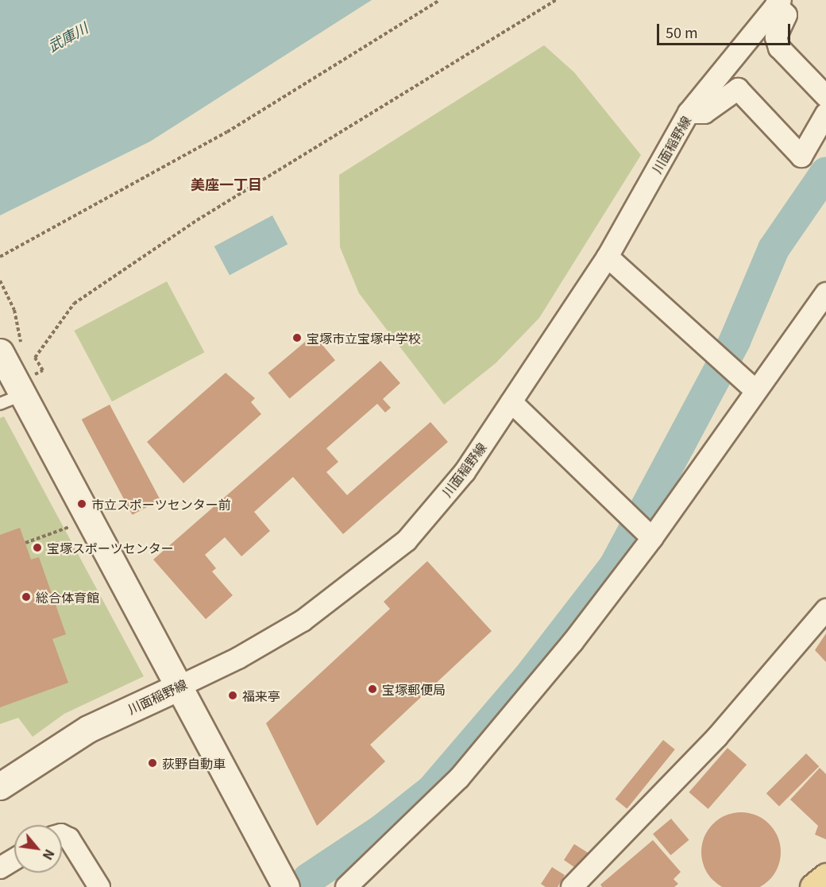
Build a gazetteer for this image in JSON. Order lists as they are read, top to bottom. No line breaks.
{"streets":{"street":["川面稲野線"]},"districts":["美座一丁目"],"water":["武庫川"],"places":["宝塚市立宝塚中学校","市立スポーツセンター前","宝塚スポーツセンター","総合体育館","宝塚郵便局","福来亭","荻野自動車"],"scale_bar":"50 m","north":"bottom right"}
